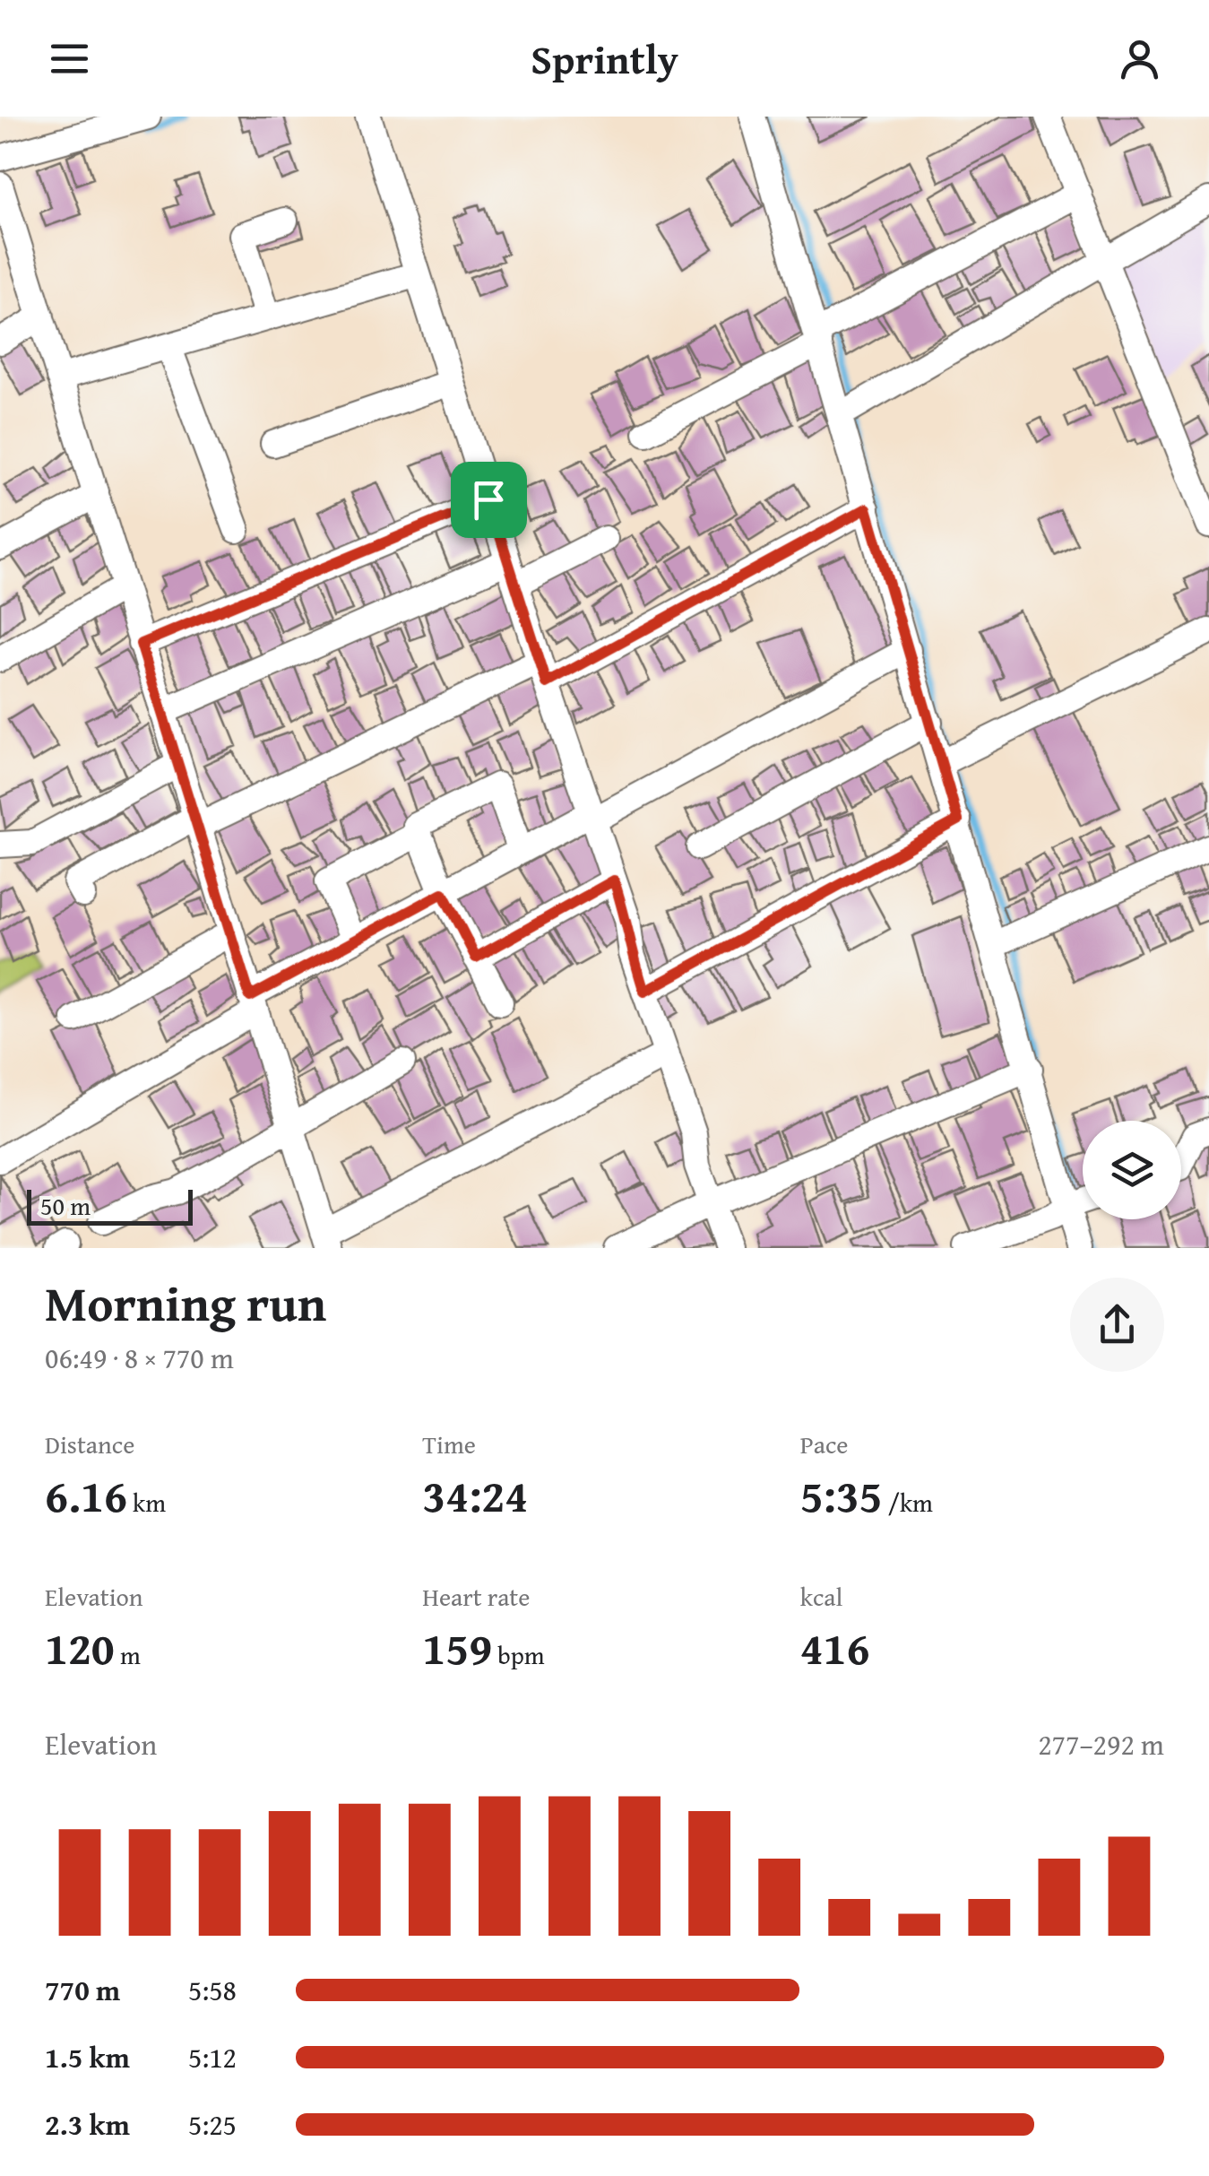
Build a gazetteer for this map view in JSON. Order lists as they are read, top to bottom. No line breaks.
{"scale_bar":"50 m","page":{"header":"Sprintly","scale":"50 m","heading":["Morning run","06:49 · 8 × 770 m"],"stats":[["Distance","6.16 km"],["Time","34:24"],["Pace","5:35 /km"],["Elevation","120 m"],["Heart rate","159 bpm"],["kcal","416"]],"chart":["Elevation","277–292 m"],"list":[{"name":"770 m","note":"5:58"},{"name":"1.5 km","note":"5:12"},{"name":"2.3 km","note":"5:25"}]}}
